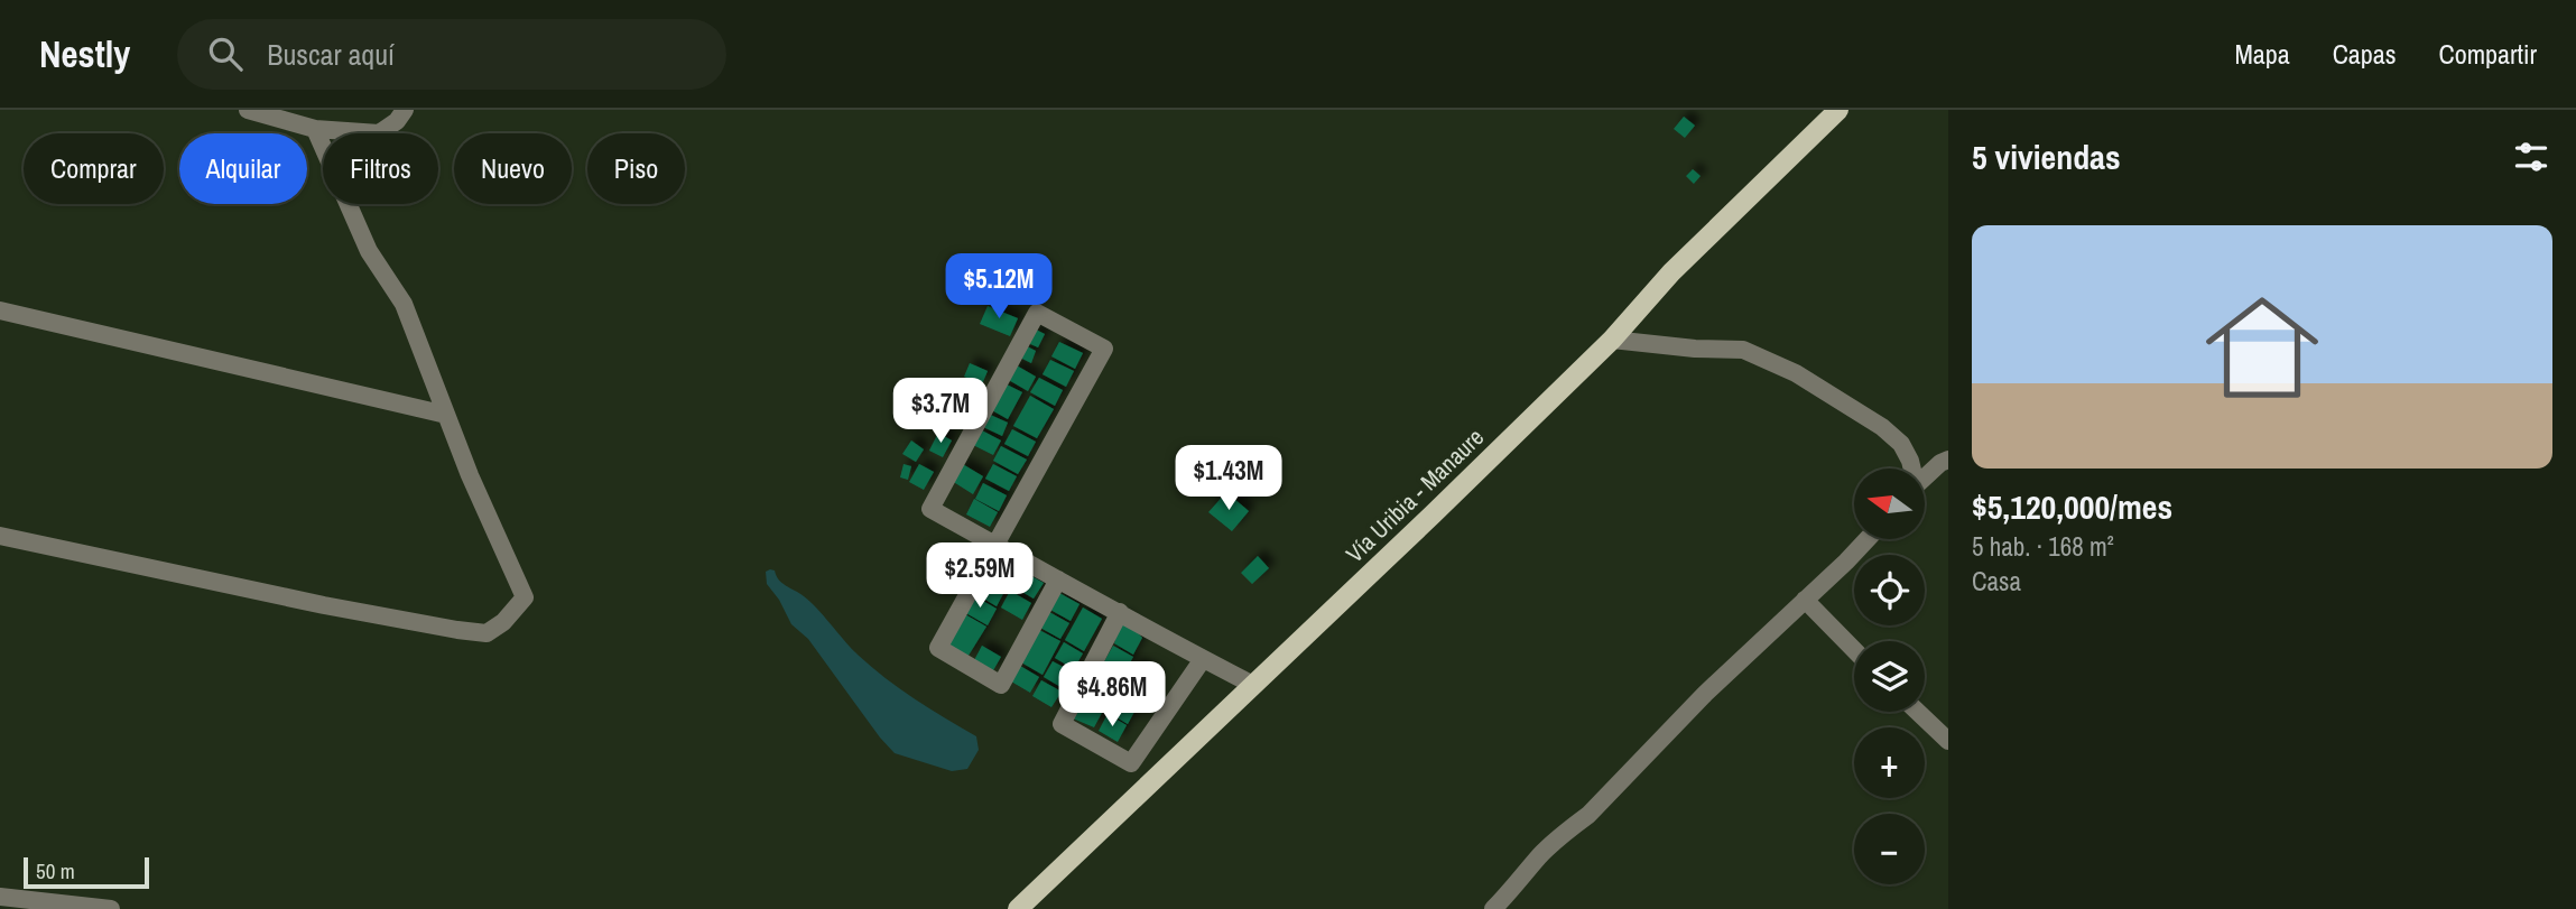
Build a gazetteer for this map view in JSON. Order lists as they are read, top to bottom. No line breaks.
{"streets":{"main road":["Vía Uribia - Manaure"]},"scale_bar":"50 m","north":"left","page":{"header":"Nestly","search":"Buscar aquí","nav":["Mapa","Capas","Compartir"],"heading":"5 viviendas","chip":["Comprar","Alquilar","Filtros","Nuevo","Piso"],"list":[{"name":"$5,120,000/mes","note":"5 hab. · 168 m² · Casa"}],"price":["$5.12M","$3.7M","$1.43M","$2.59M","$4.86M"],"map_buttons":["+","−"],"scale":"50 m"}}
